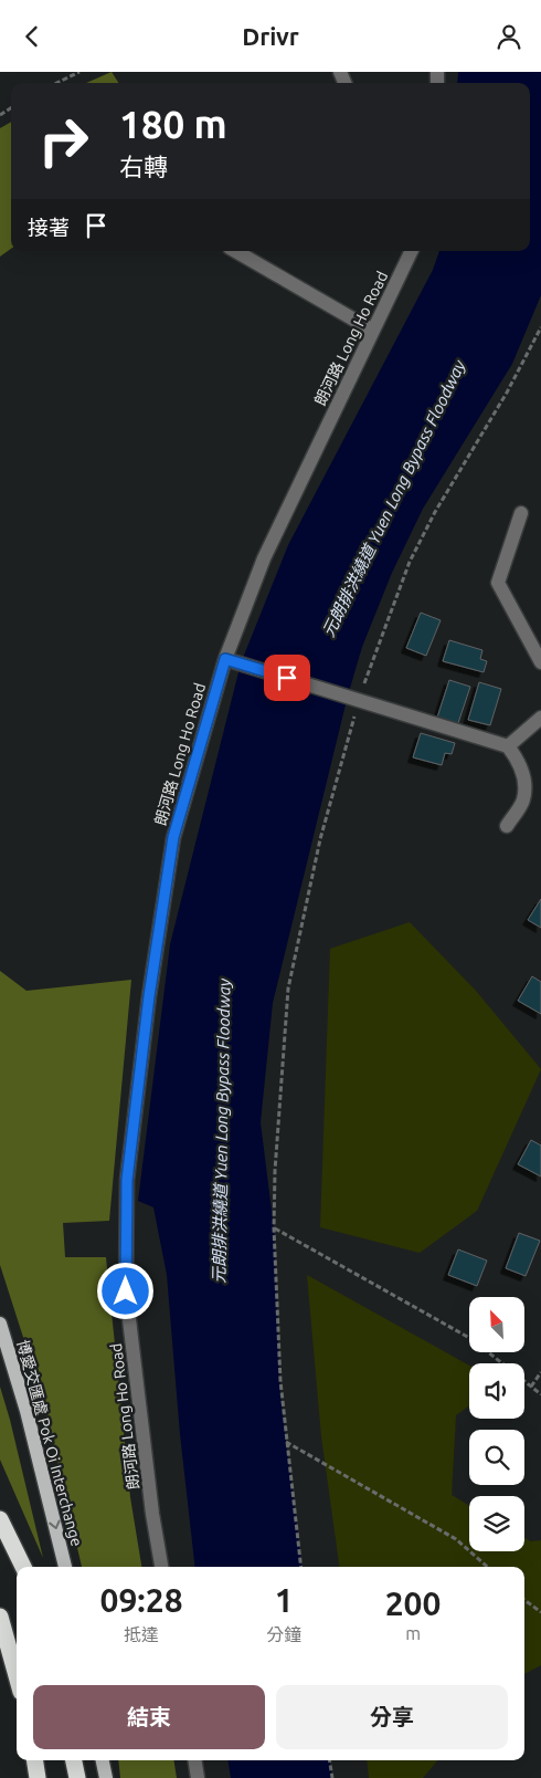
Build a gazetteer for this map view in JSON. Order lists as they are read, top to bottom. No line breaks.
{"streets":{"main road":["博愛交匯處 Pok Oi Interchange"],"street":["朗河路 Long Ho Road"]},"one_way":["博愛交匯處 Pok Oi Interchange"],"water":["元朗排洪繞道 Yuen Long Bypass Floodway"],"north":"top left","page":{"header":"Drivr","turn":["180 m","右轉"],"then":"接著","eta":["09:28","抵達","1","分鐘","200","m"],"buttons":["結束","分享"]}}
